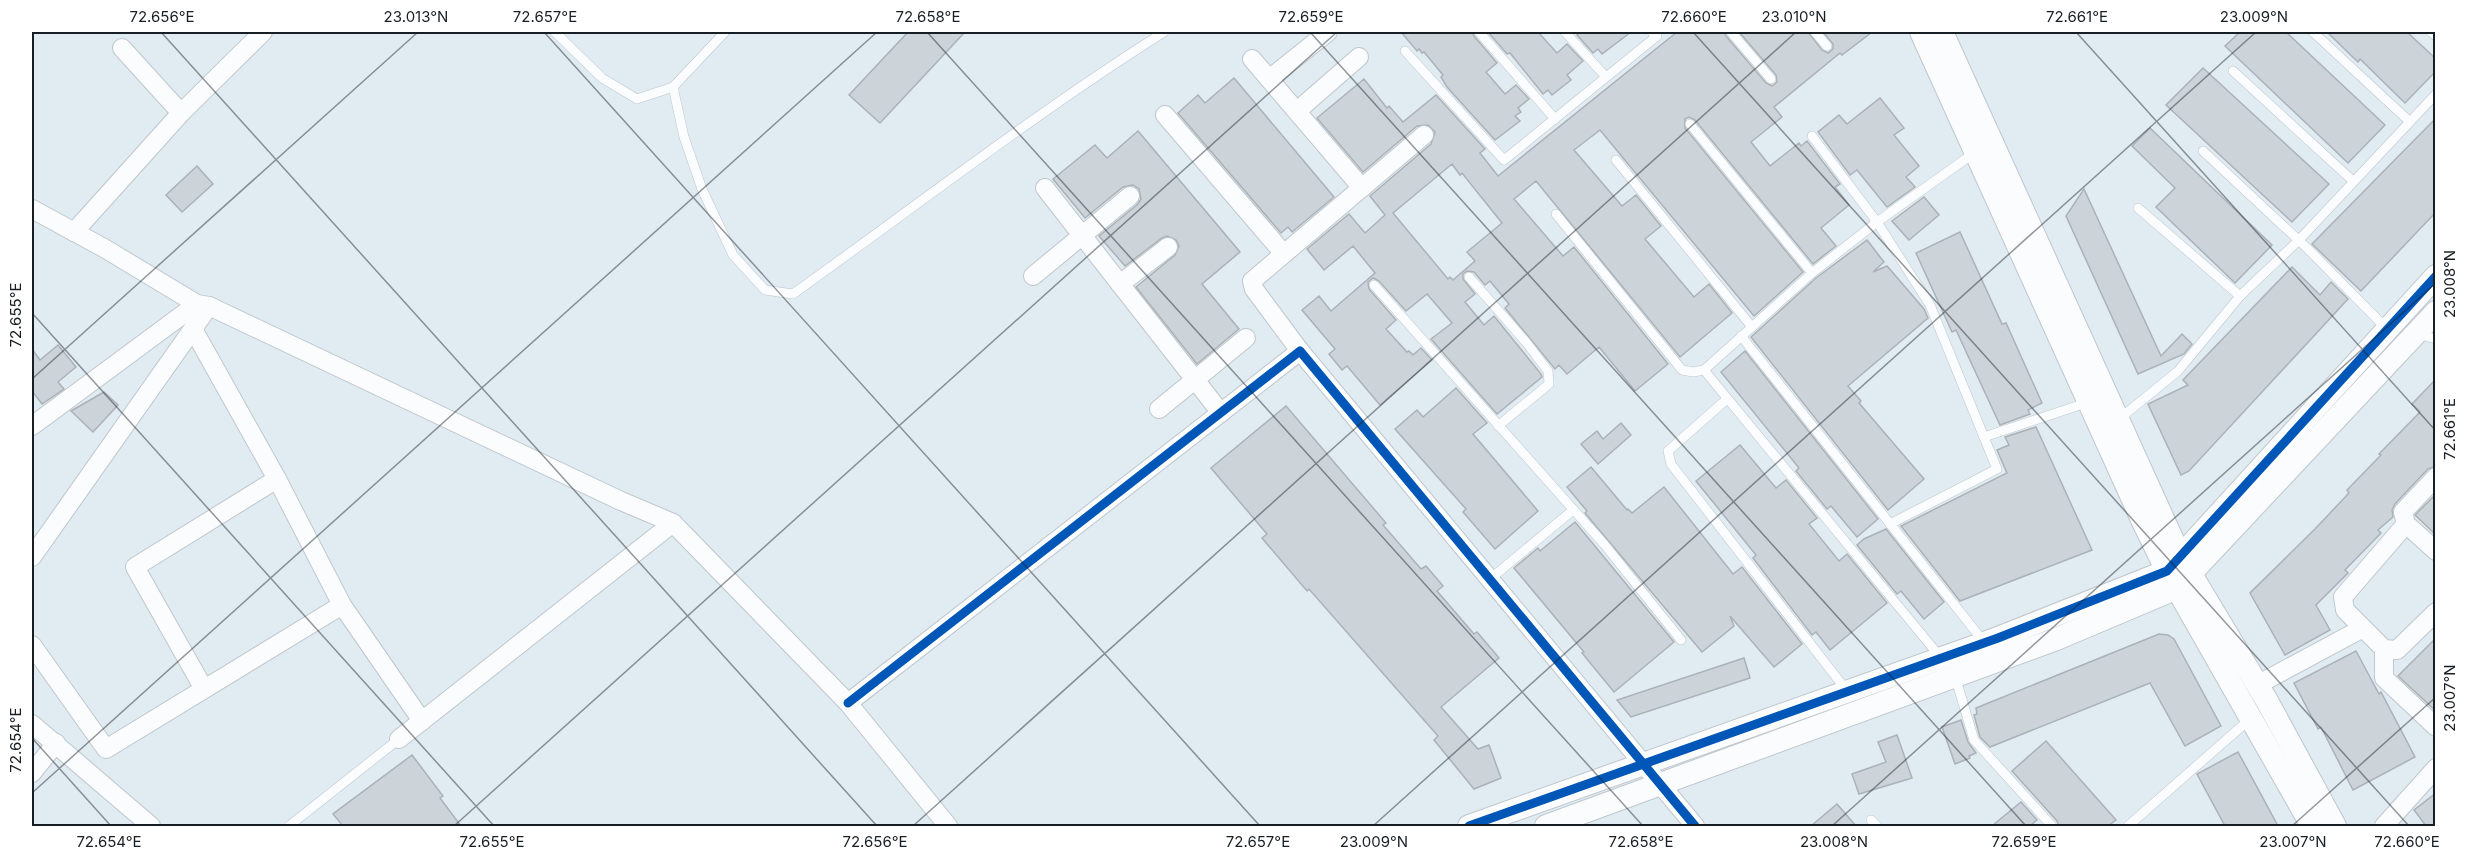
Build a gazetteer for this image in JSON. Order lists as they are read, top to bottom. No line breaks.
{"coordinates":["72.656°E","23.013°N","72.657°E","72.658°E","72.659°E","72.660°E","23.010°N","72.661°E","23.009°N","23.008°N","72.655°E","23.007°N","72.654°E"]}
